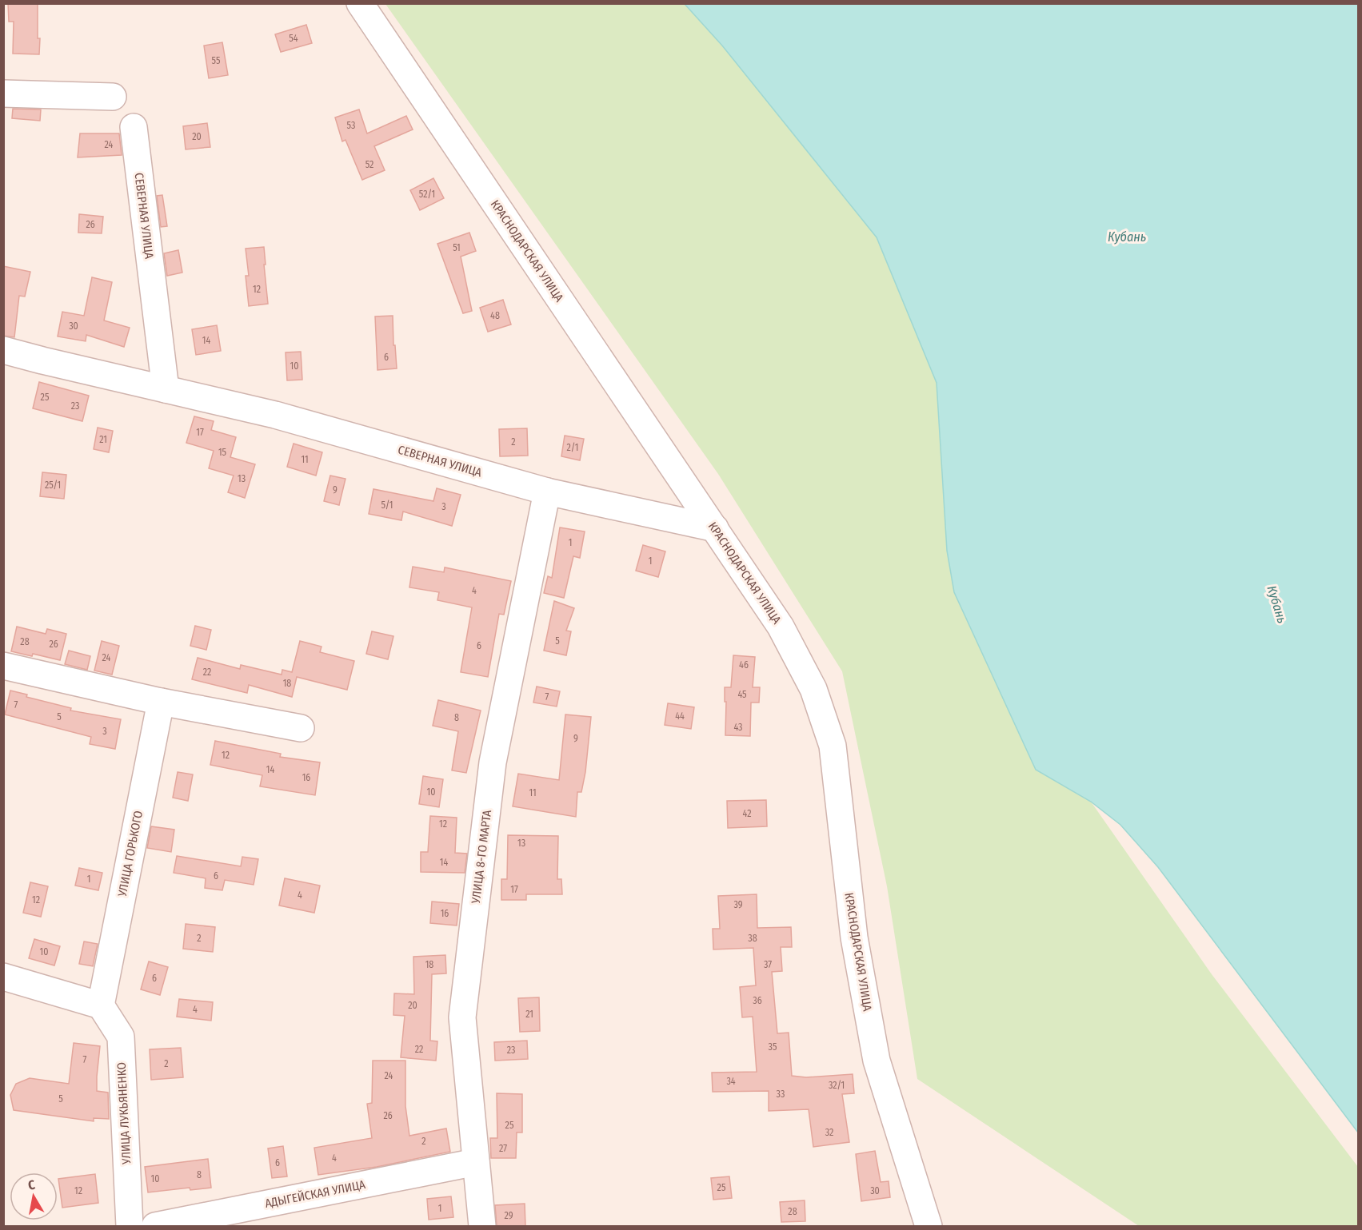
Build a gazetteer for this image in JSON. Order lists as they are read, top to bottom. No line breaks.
{"streets":{"street":["СЕВЕРНАЯ УЛИЦА","КРАСНОДАРСКАЯ УЛИЦА","УЛИЦА ГОРЬКОГО","УЛИЦА 8-ГО МАРТА","УЛИЦА ЛУКЬЯНЕНКО","АДЫГЕЙСКАЯ УЛИЦА"]},"crossings":[["СЕВЕРНАЯ УЛИЦА","КРАСНОДАРСКАЯ УЛИЦА"],["СЕВЕРНАЯ УЛИЦА","УЛИЦА 8-ГО МАРТА"],["УЛИЦА ГОРЬКОГО","УЛИЦА ЛУКЬЯНЕНКО"],["УЛИЦА 8-ГО МАРТА","АДЫГЕЙСКАЯ УЛИЦА"]],"water":["Кубань"],"house_numbers":["54","55","53","20","24","52","52/1","26","51","12","48","30","14","6","10","25","23","17","21","2","2/1","15","11","13","25/1","9","5/1","3","1","1","4","5","28","26","6","24","46","22","18","45","7","7","44","5","8","43","3","9","12","14","16","10","11","42","12","13","14","6","1","17","4","12","39","16","2","38","10","18","37","6","36","20","4","21","35","22","23","7","2","24","34","32/1","33","5","26","25","32","2","27","4","6","8","10","25","12","30","1","28","29"],"north":"top"}
